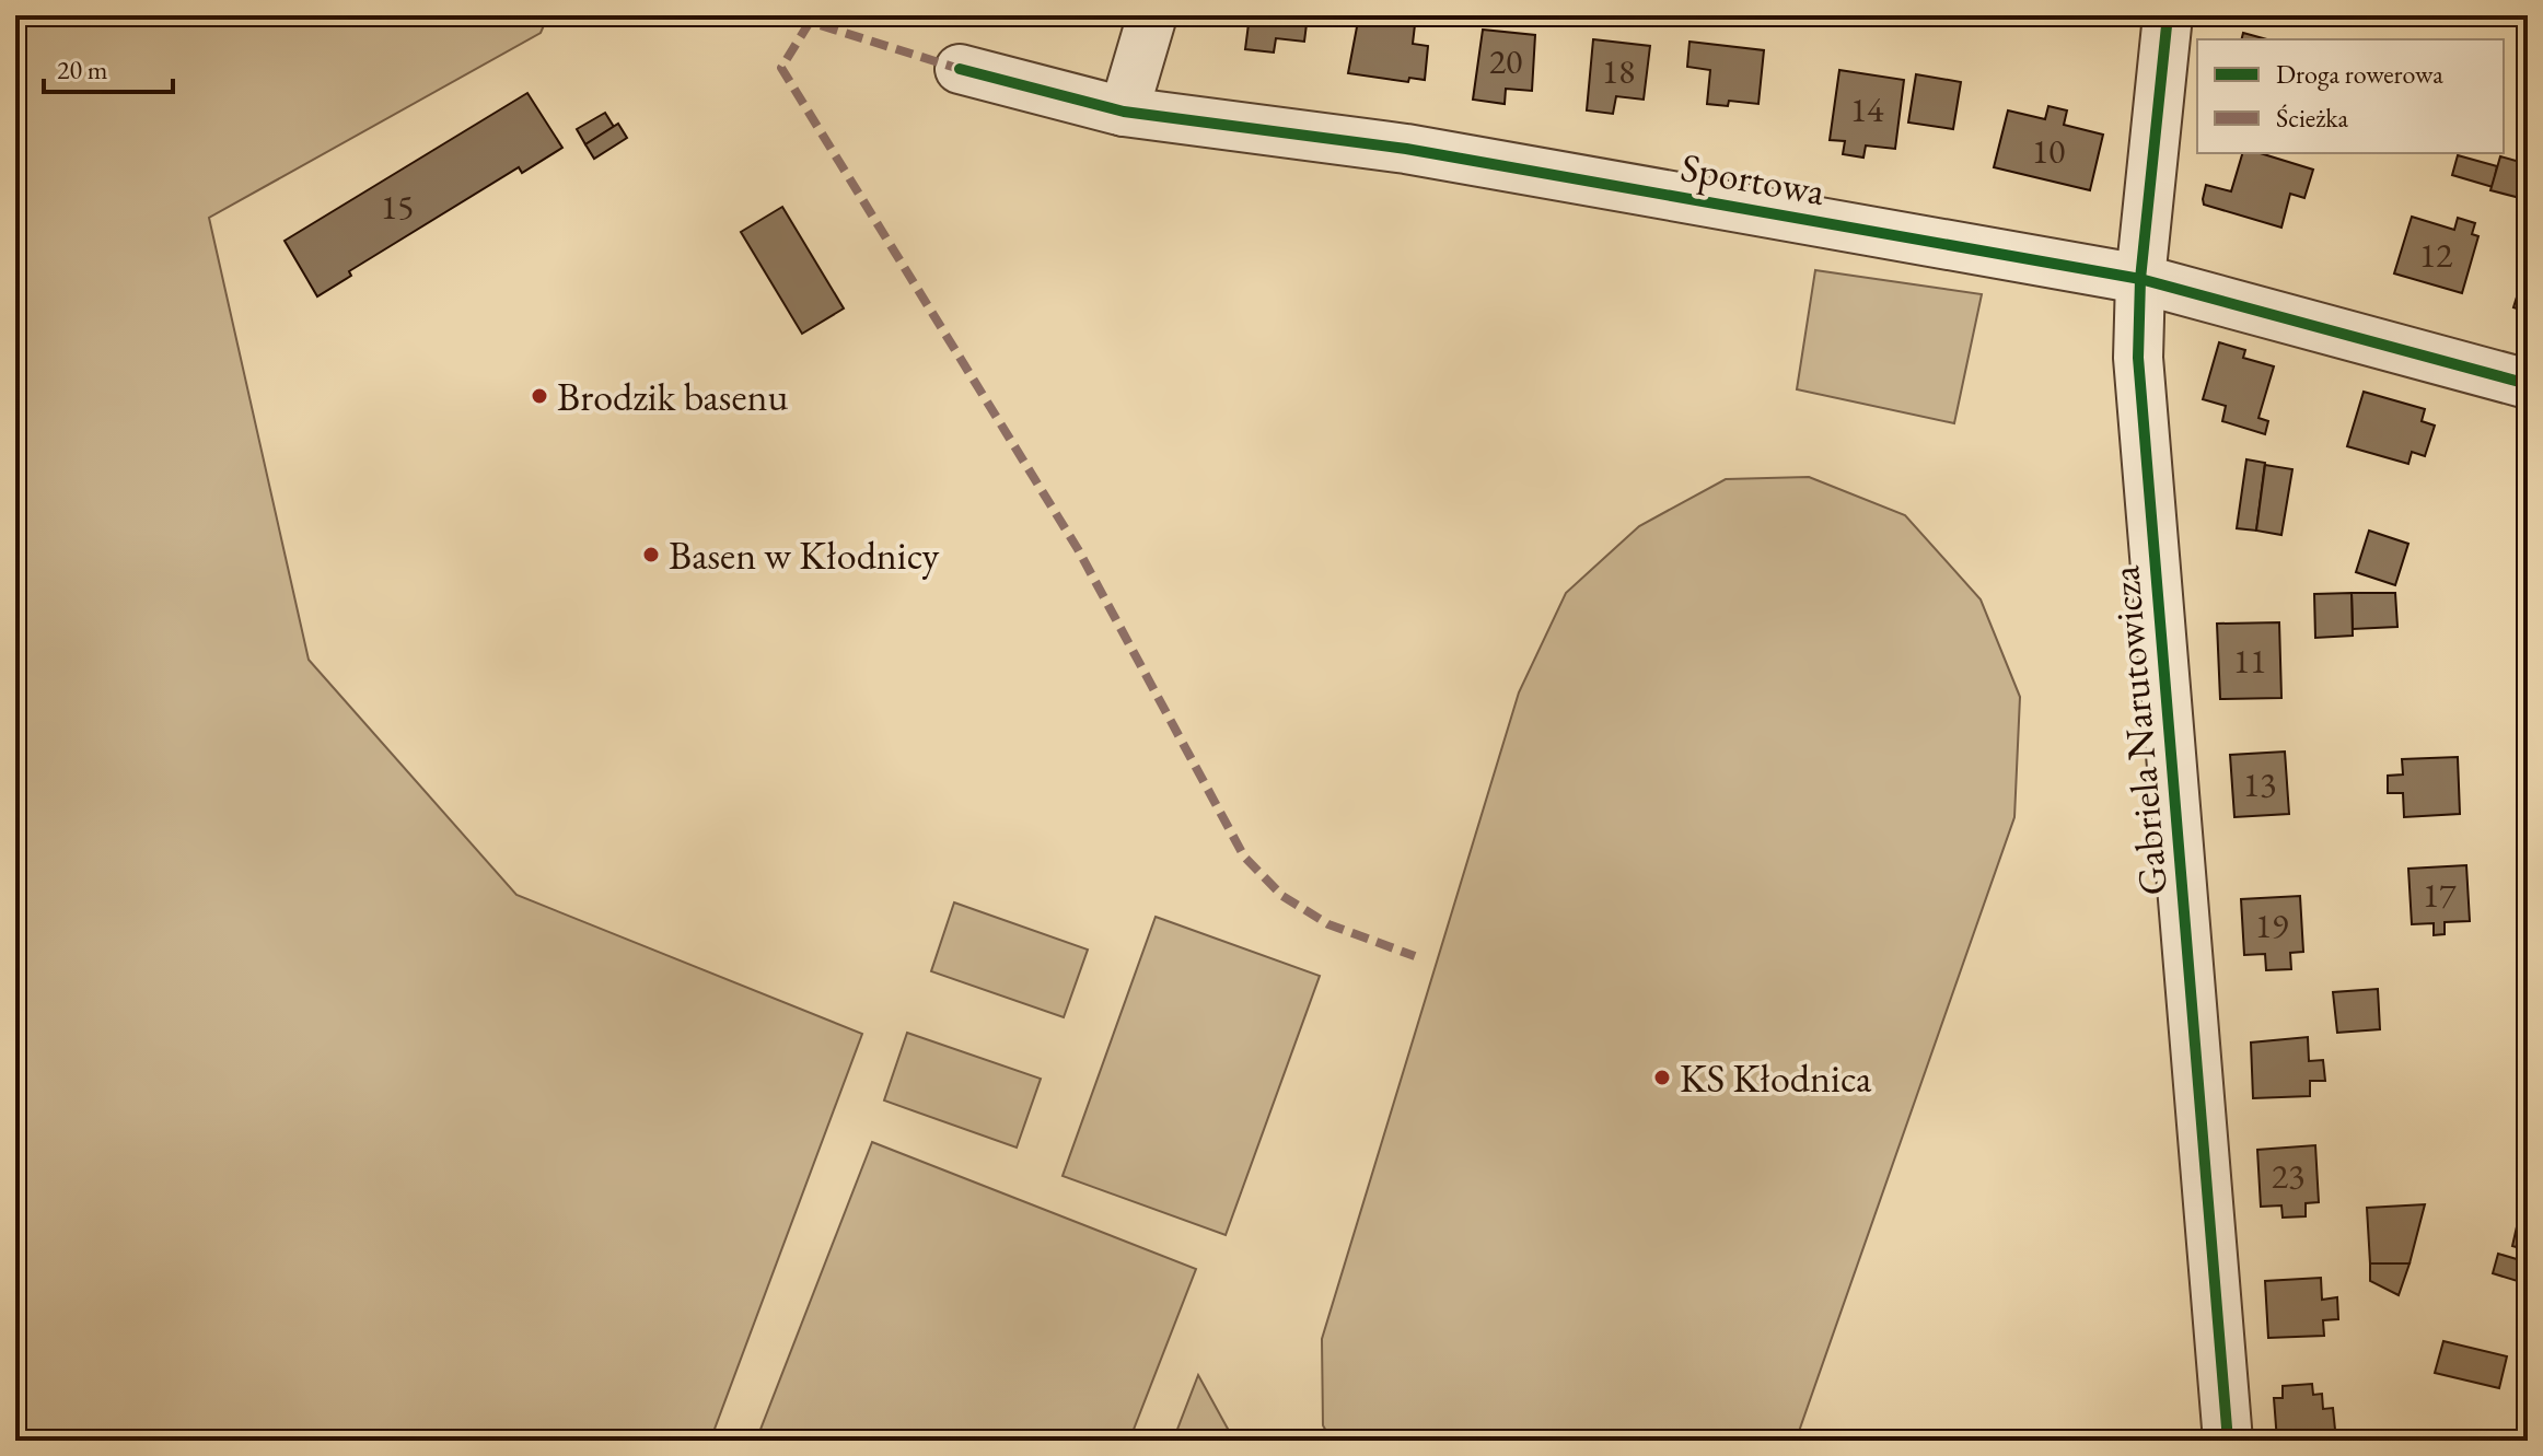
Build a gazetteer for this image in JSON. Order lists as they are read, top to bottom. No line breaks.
{"streets":{"street":["Sportowa","Gabriela Narutowicza"]},"crossings":[["Sportowa","Gabriela Narutowicza"]],"places":["Brodzik basenu","Basen w Kłodnicy","KS Kłodnica"],"house_numbers":["20","18","14","10","15","12","11","13","17","19","23"],"legend":["Droga rowerowa","Ścieżka"],"scale_bar":"20 m"}
